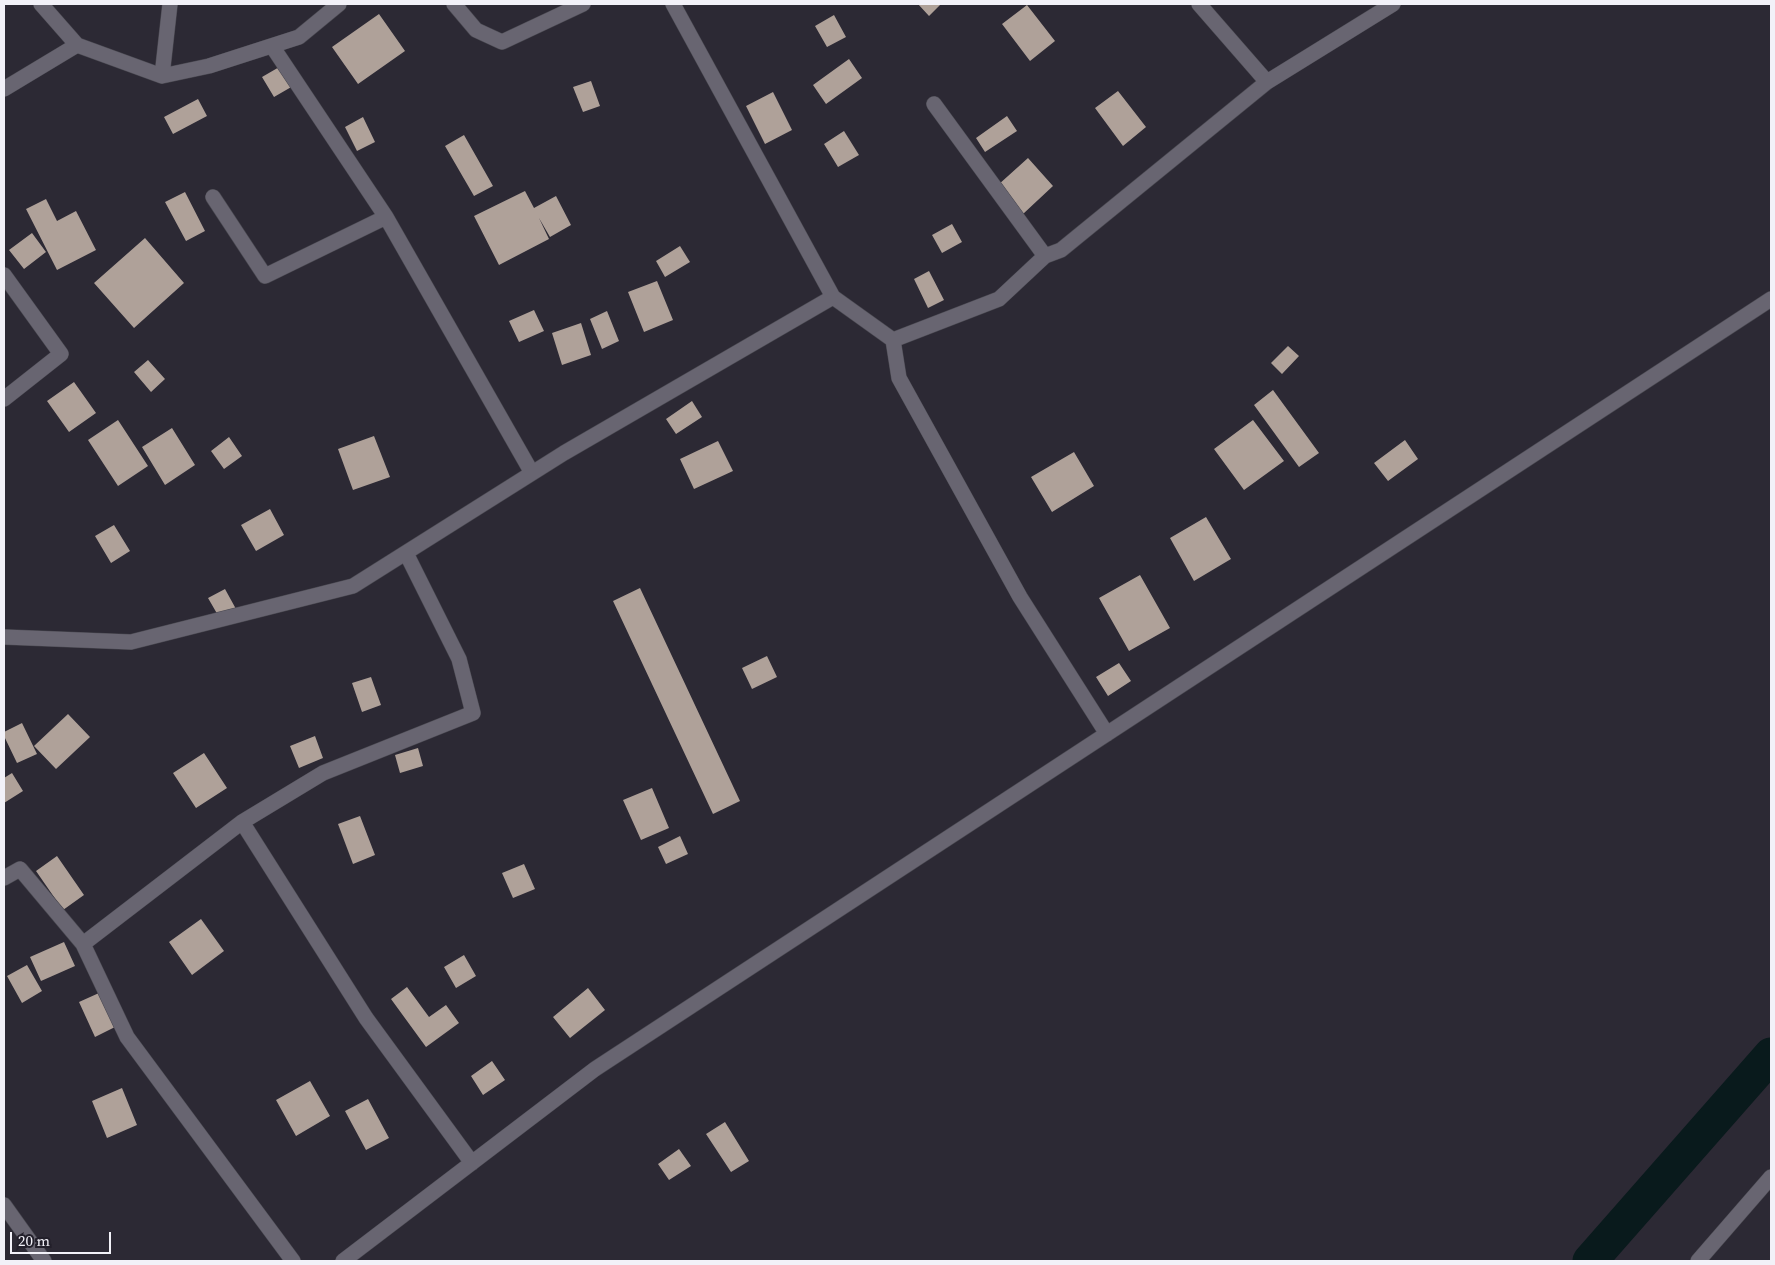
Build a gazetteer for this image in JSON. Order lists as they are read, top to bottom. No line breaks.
{"scale_bar":"20 m"}
